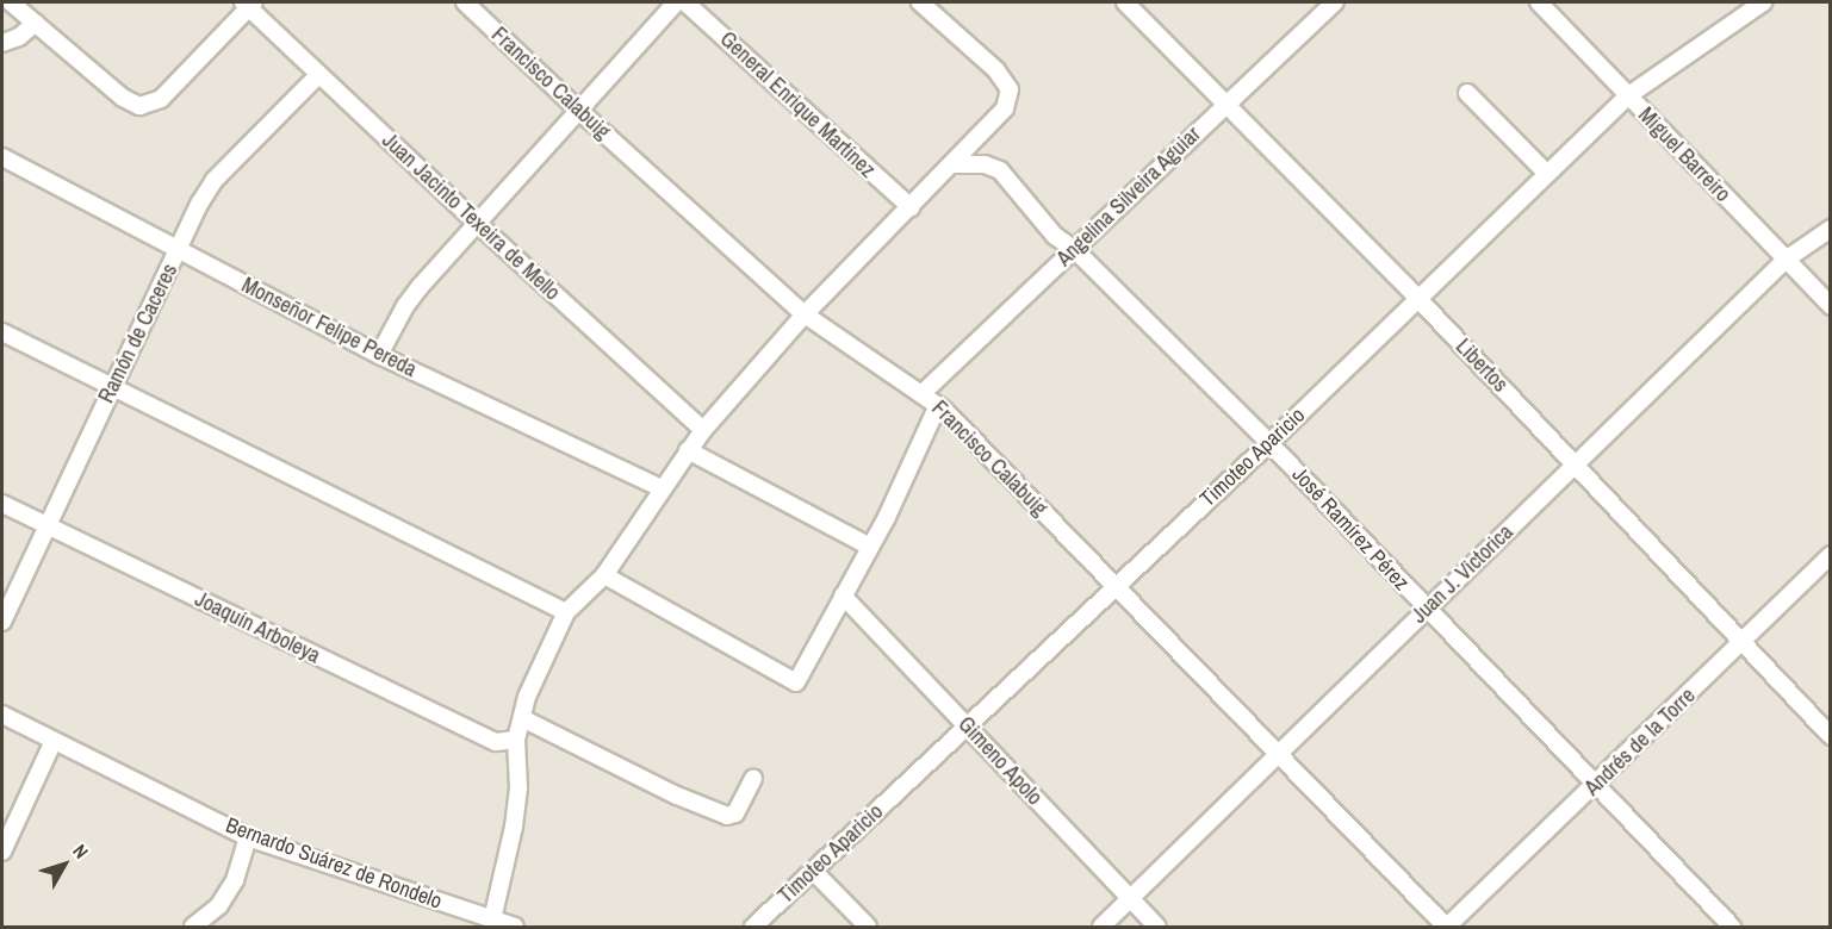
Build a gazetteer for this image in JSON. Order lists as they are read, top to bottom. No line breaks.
{"streets":{"street":["Francisco Calabuig","General Enrique Martínez","Miguel Barreiro","Angelina Silveira Aguiar","Juan Jacinto Texeira de Mello","Monseñor Felipe Pereda","Ramón de Caceres","Libertos","Timoteo Aparicio","José Ramírez Pérez","Juan J. Victorica","Joaquín Arboleya","Andrés de la Torre","Gimeno Apolo","Bernardo Suárez de Rondelo"]},"crossings":[["Francisco Calabuig","Angelina Silveira Aguiar"],["Francisco Calabuig","Timoteo Aparicio"],["Francisco Calabuig","Juan J. Victorica"],["Francisco Calabuig","Andrés de la Torre"],["Miguel Barreiro","Timoteo Aparicio"],["Miguel Barreiro","Juan J. Victorica"],["Angelina Silveira Aguiar","Libertos"],["Angelina Silveira Aguiar","José Ramírez Pérez"],["Juan Jacinto Texeira de Mello","Ramón de Caceres"],["Monseñor Felipe Pereda","Ramón de Caceres"],["Ramón de Caceres","Joaquín Arboleya"],["Libertos","Timoteo Aparicio"],["Libertos","Juan J. Victorica"],["Libertos","Andrés de la Torre"],["Timoteo Aparicio","José Ramírez Pérez"],["Timoteo Aparicio","Gimeno Apolo"],["José Ramírez Pérez","Juan J. Victorica"],["José Ramírez Pérez","Andrés de la Torre"],["Juan J. Victorica","Gimeno Apolo"]],"north":"top right"}
